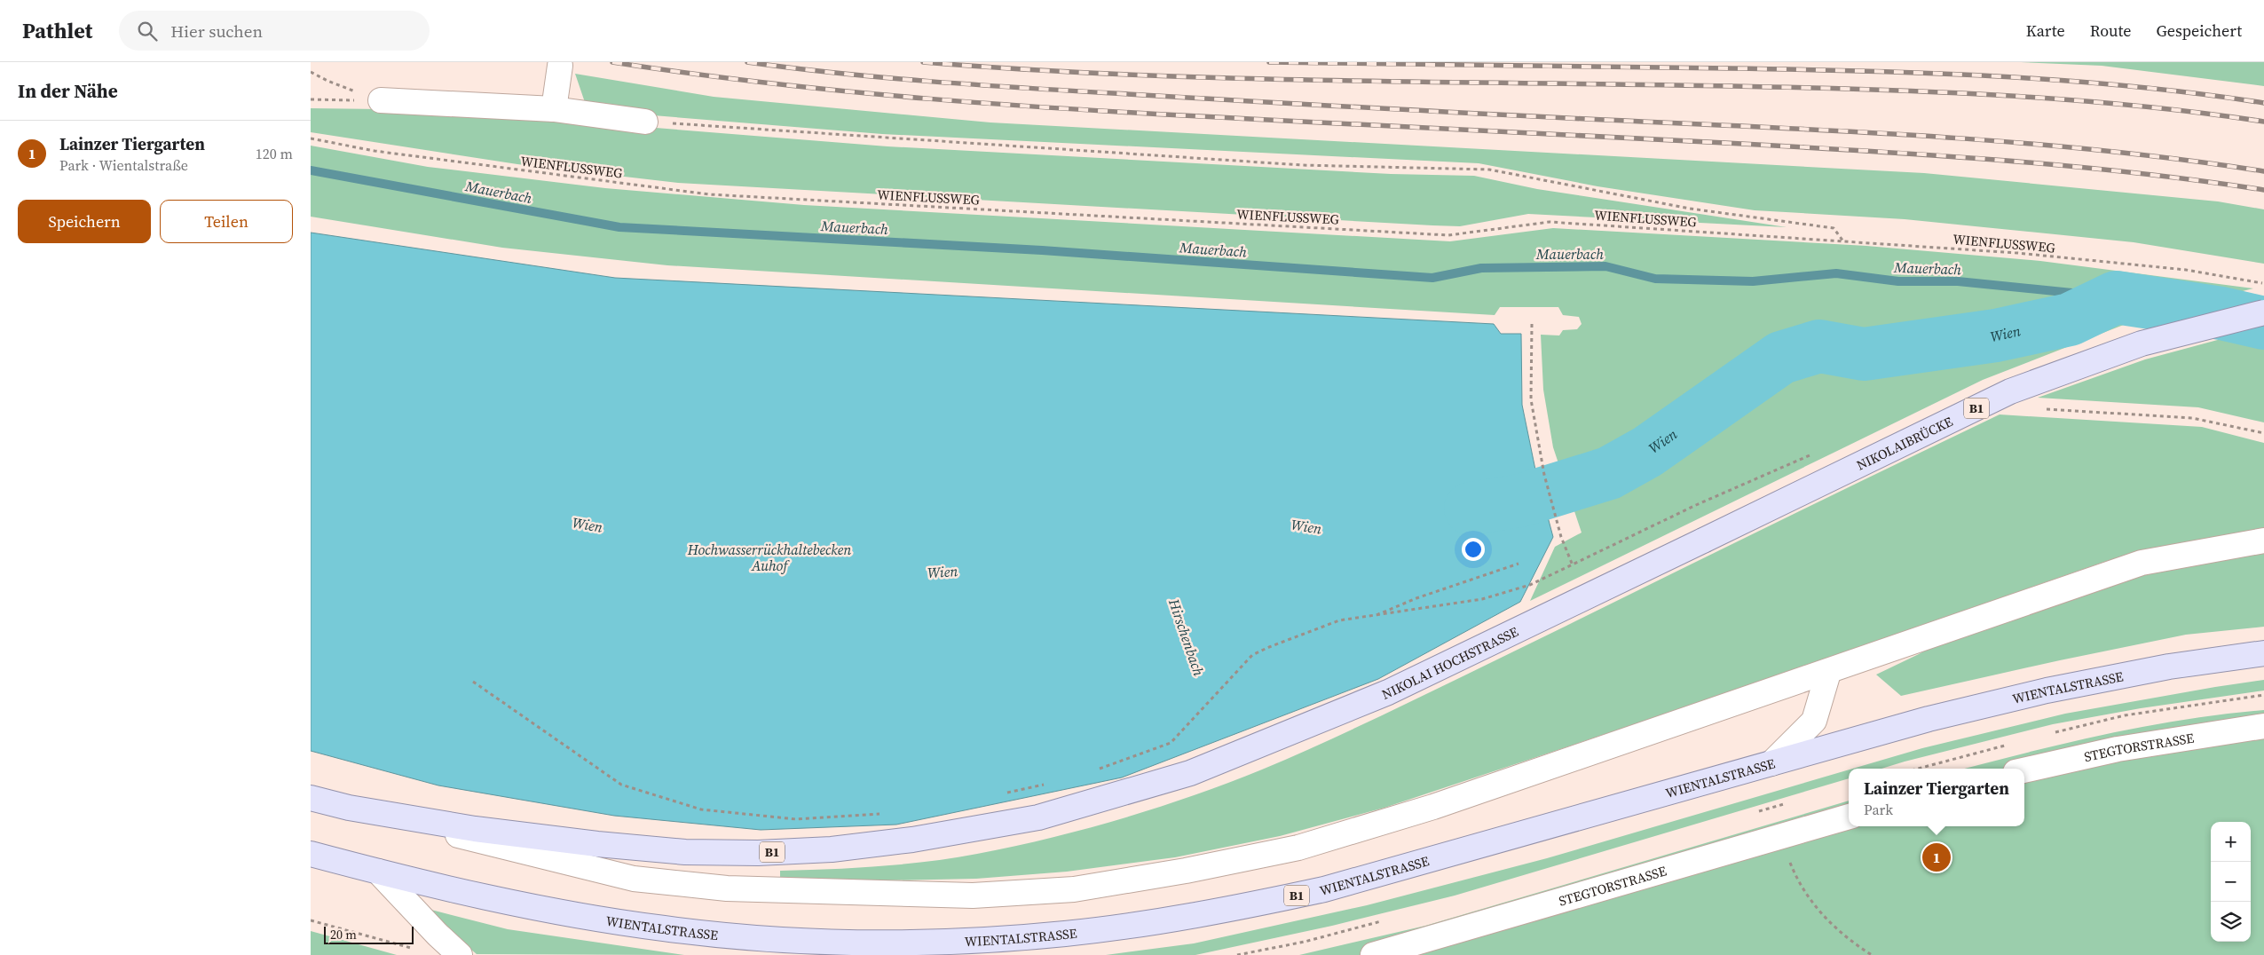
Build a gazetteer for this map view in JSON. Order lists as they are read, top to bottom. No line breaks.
{"streets":{"main road":["B1","NIKOLAIBRÜCKE","NIKOLAI HOCHSTRASSE","WIENTALSTRASSE"],"lane":["STEGTORSTRASSE"],"path":["WIENFLUSSWEG"]},"crossings":[["B1","NIKOLAI HOCHSTRASSE"],["NIKOLAIBRÜCKE","NIKOLAI HOCHSTRASSE"]],"water":["Mauerbach","Wien","Hochwasserrückhaltebecken Auhof","Hirschenbach"],"scale_bar":"20 m","page":{"header":"Pathlet","search":"Hier suchen","nav":["Karte","Route","Gespeichert"],"heading":"In der Nähe","list":[{"mark":"1","name":"Lainzer Tiergarten","note":"Park · Wientalstraße","value":"120 m"}],"buttons":["Speichern","Teilen"],"popup":["Lainzer Tiergarten","Park"],"map_buttons":["+","−"],"pins":"1","scale":"20 m"}}
